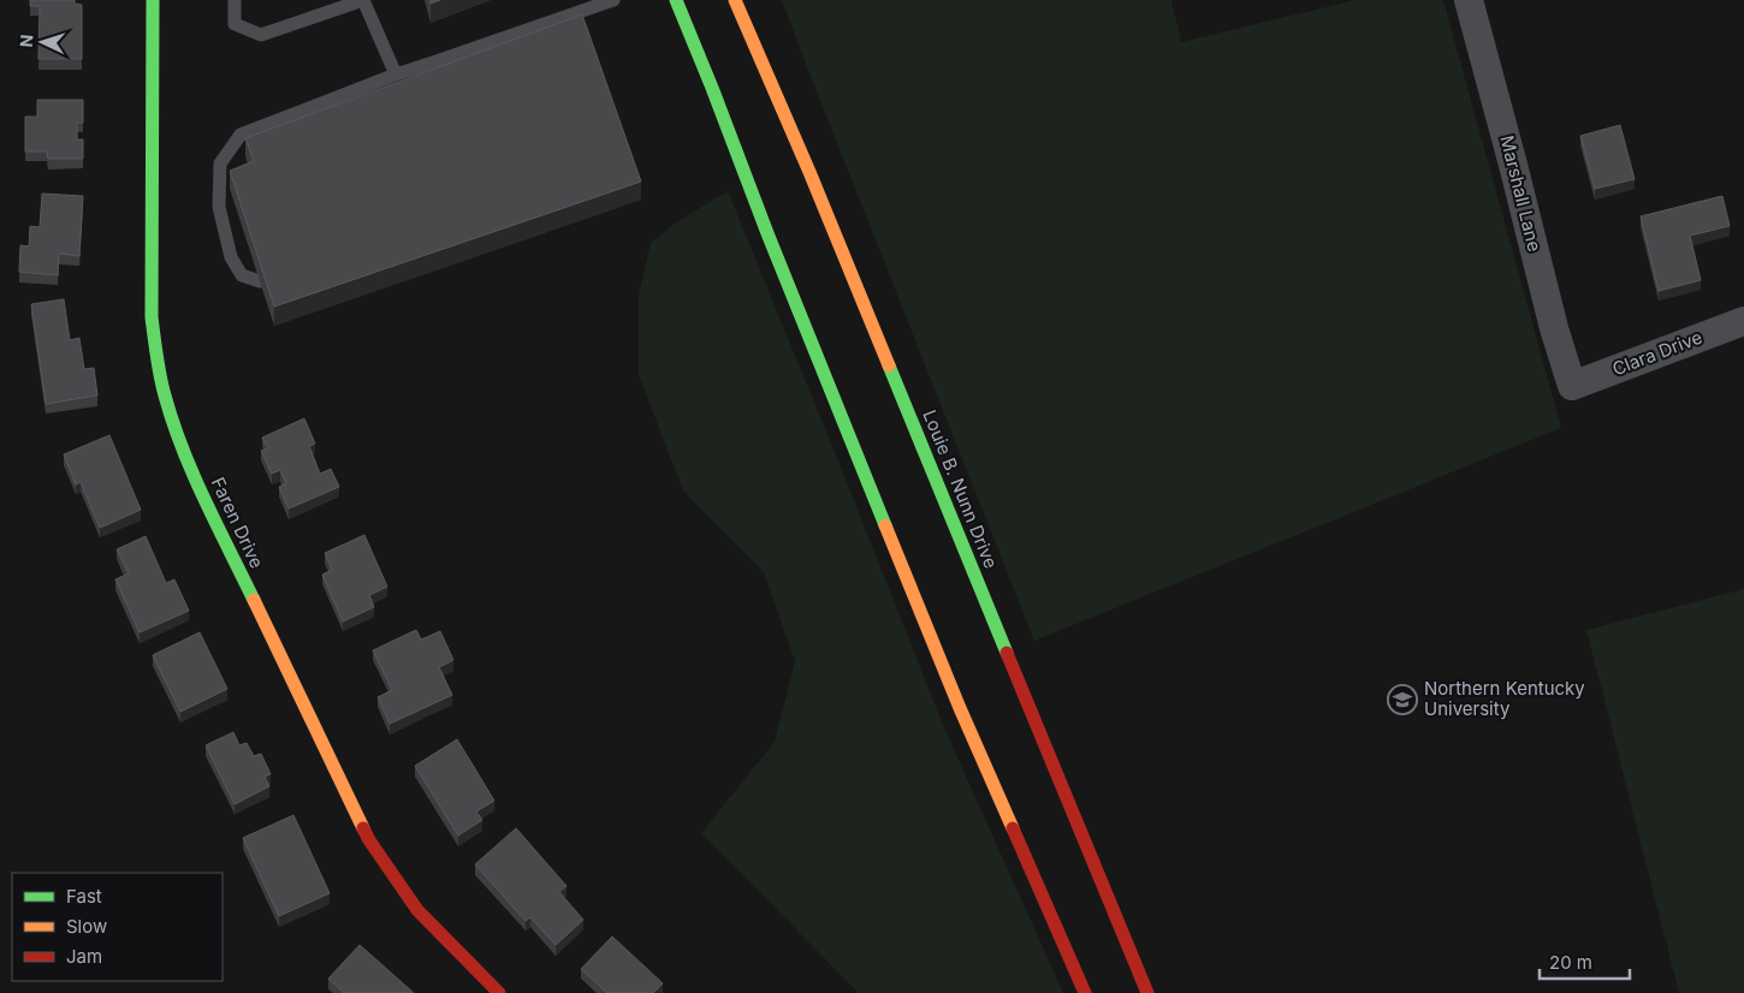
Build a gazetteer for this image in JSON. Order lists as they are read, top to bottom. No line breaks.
{"streets":{"main road":["Louie B. Nunn Drive","Faren Drive"],"street":["Marshall Lane","Clara Drive"]},"crossings":[["Marshall Lane","Clara Drive"]],"places":{"school or university":["Northern Kentucky University"]},"legend":["Fast","Slow","Jam"],"scale_bar":"20 m","north":"left"}
